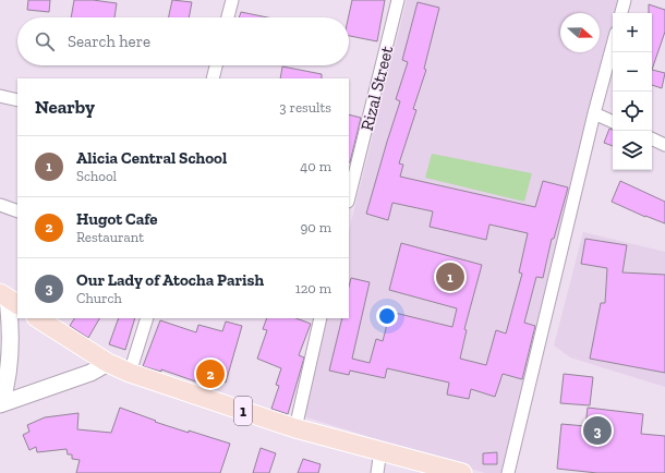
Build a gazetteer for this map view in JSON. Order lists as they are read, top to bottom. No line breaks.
{"streets":{"main road":["1"],"street":["Rizal Street"]},"north":"right","page":{"map_buttons":["+","−"],"search":"Search here","heading":["Nearby","3 results"],"list":[{"mark":"1","name":"Alicia Central School","note":"School","value":"40 m"},{"mark":"2","name":"Hugot Cafe","note":"Restaurant","value":"90 m"},{"mark":"3","name":"Our Lady of Atocha Parish","note":"Church","value":"120 m"}],"pins":["1","2","3"]}}
